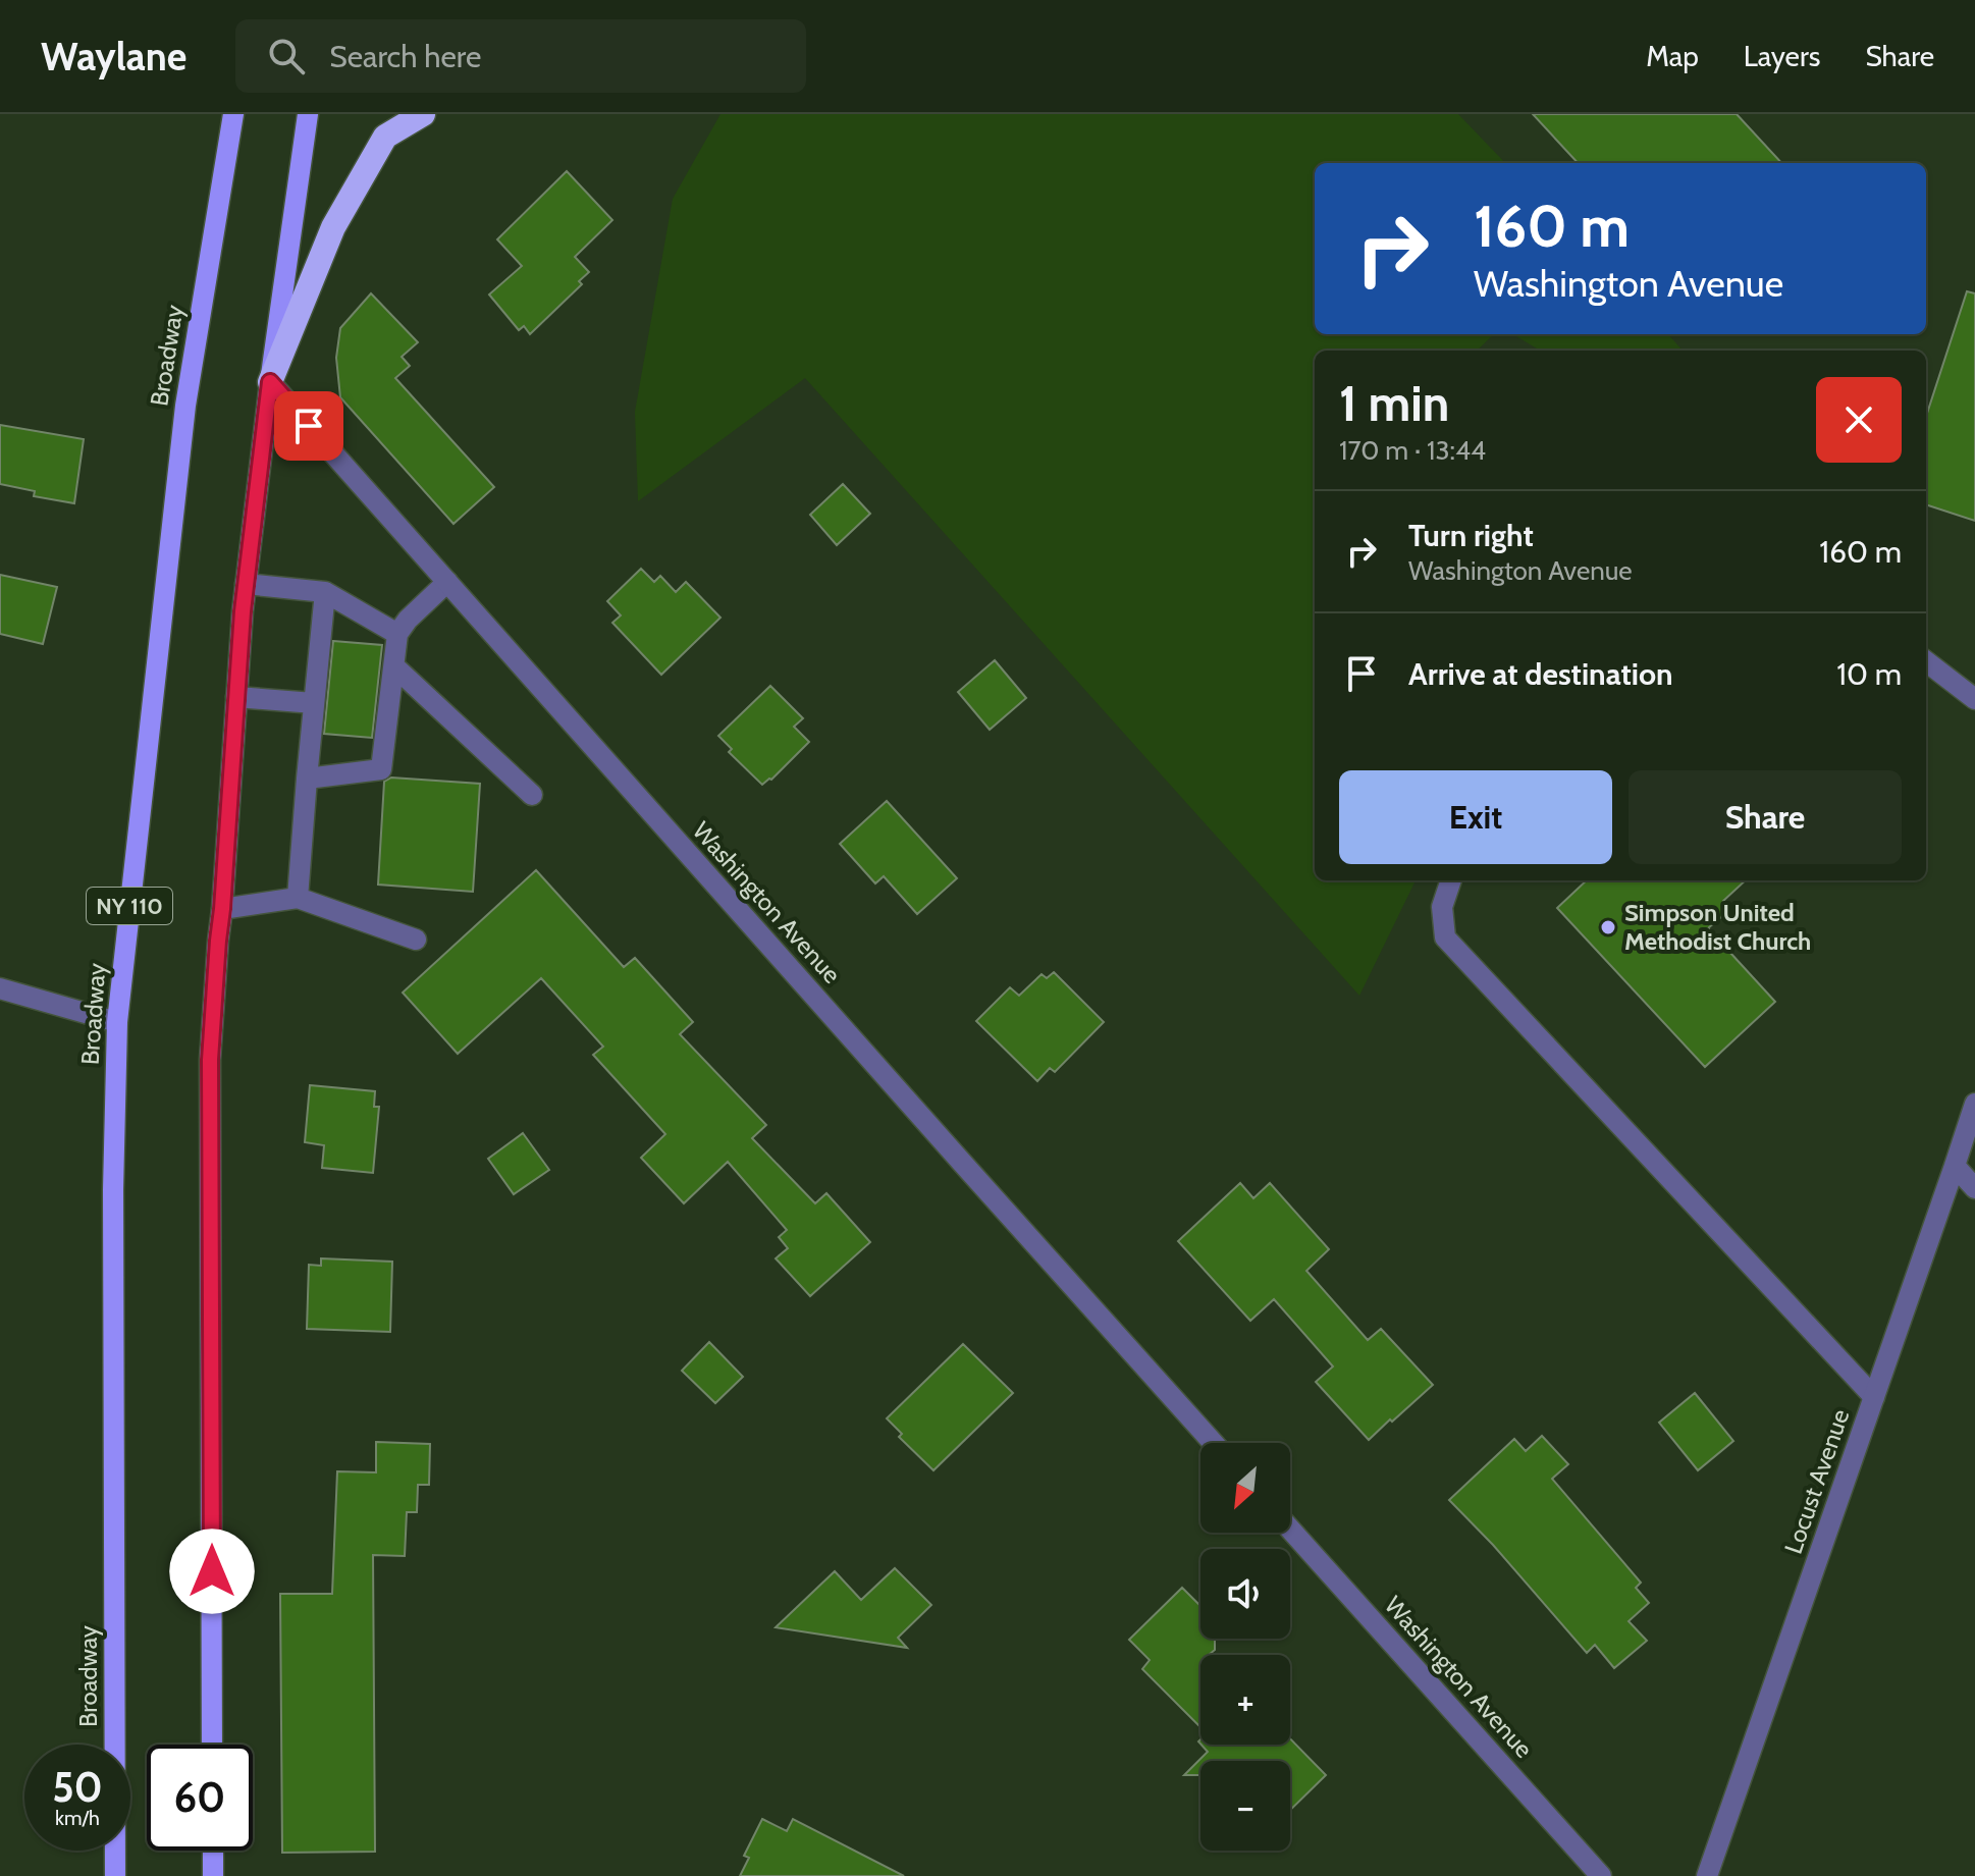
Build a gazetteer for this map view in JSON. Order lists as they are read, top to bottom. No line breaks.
{"streets":{"main road":["Broadway","NY 110"],"street":["Washington Avenue","Locust Avenue"]},"places":["Simpson United Methodist Church"],"north":"bottom left","page":{"header":"Waylane","search":"Search here","nav":["Map","Layers","Share"],"turn":["160 m","Washington Avenue"],"heading":["1 min","170 m · 13:44"],"list":[{"name":"Turn right","note":"Washington Avenue","value":"160 m"},{"name":"Arrive at destination","value":"10 m"}],"buttons":["Exit","Share"],"map_buttons":["+","−"],"speed":"50 km/h","limit":"60"}}
